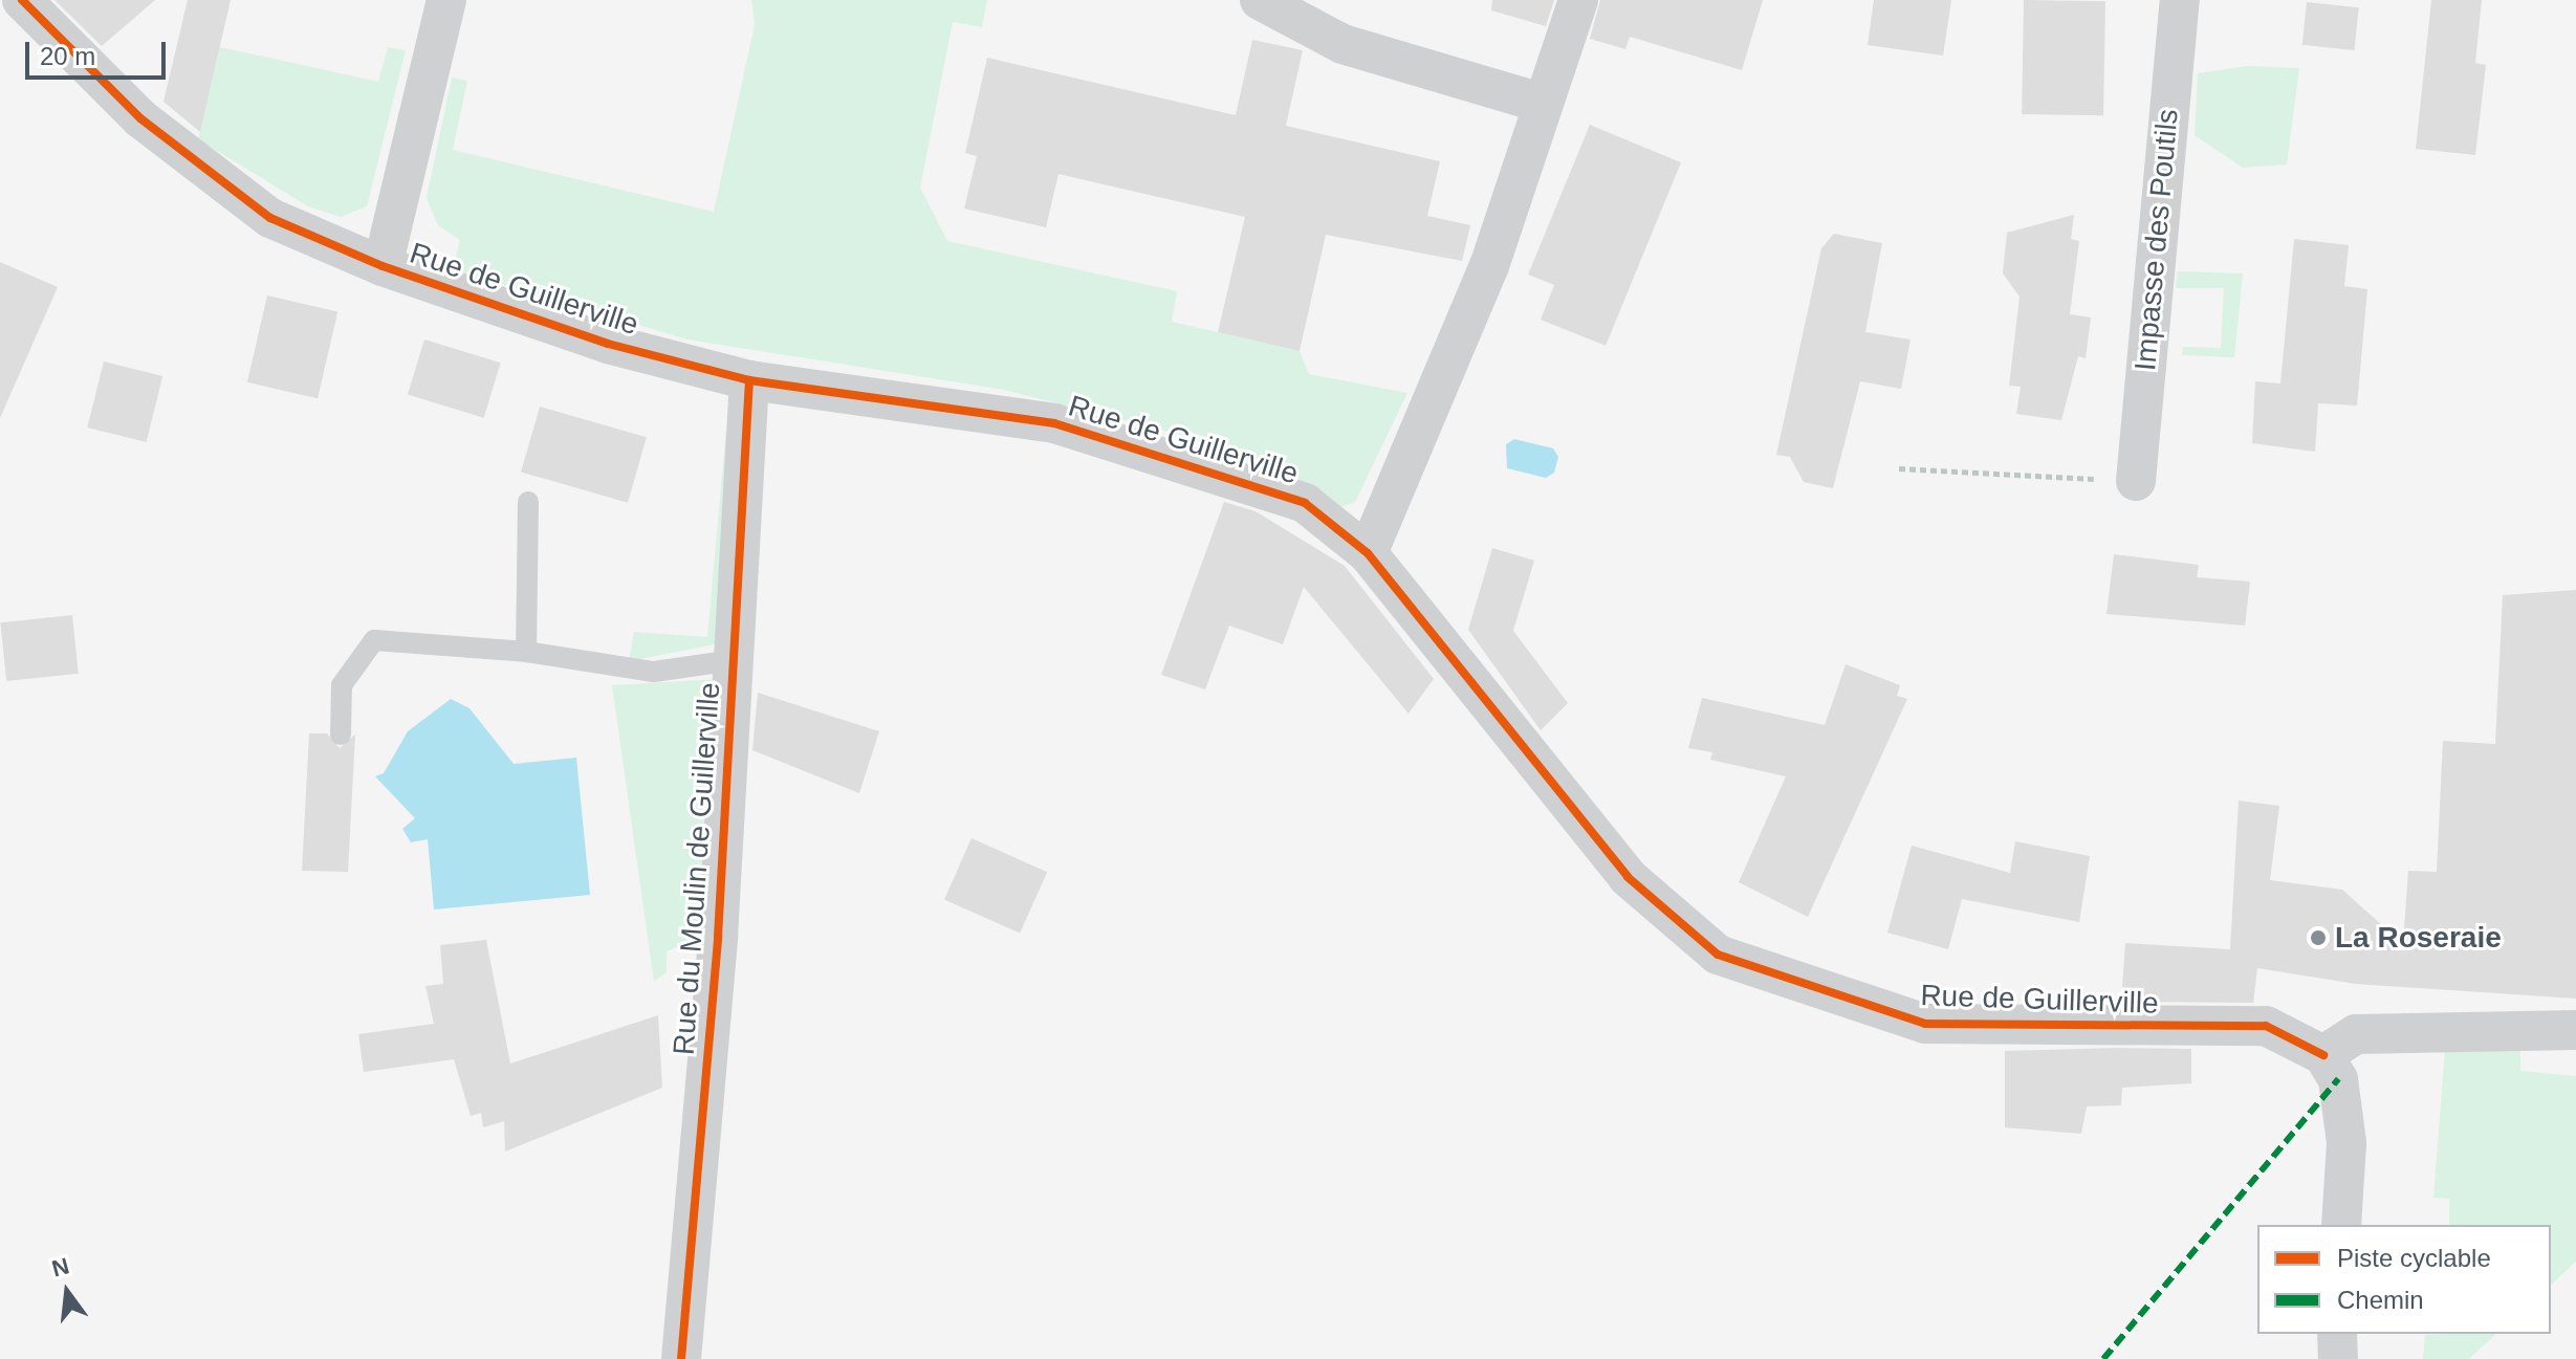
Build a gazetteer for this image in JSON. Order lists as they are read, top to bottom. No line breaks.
{"streets":{"street":["Impasse des Poutils","Rue de Guillerville","Rue du Moulin de Guillerville"]},"crossings":[["Rue de Guillerville","Rue du Moulin de Guillerville"]],"places":["La Roseraie"],"legend":["Piste cyclable","Chemin"],"scale_bar":"20 m","north":"top"}
